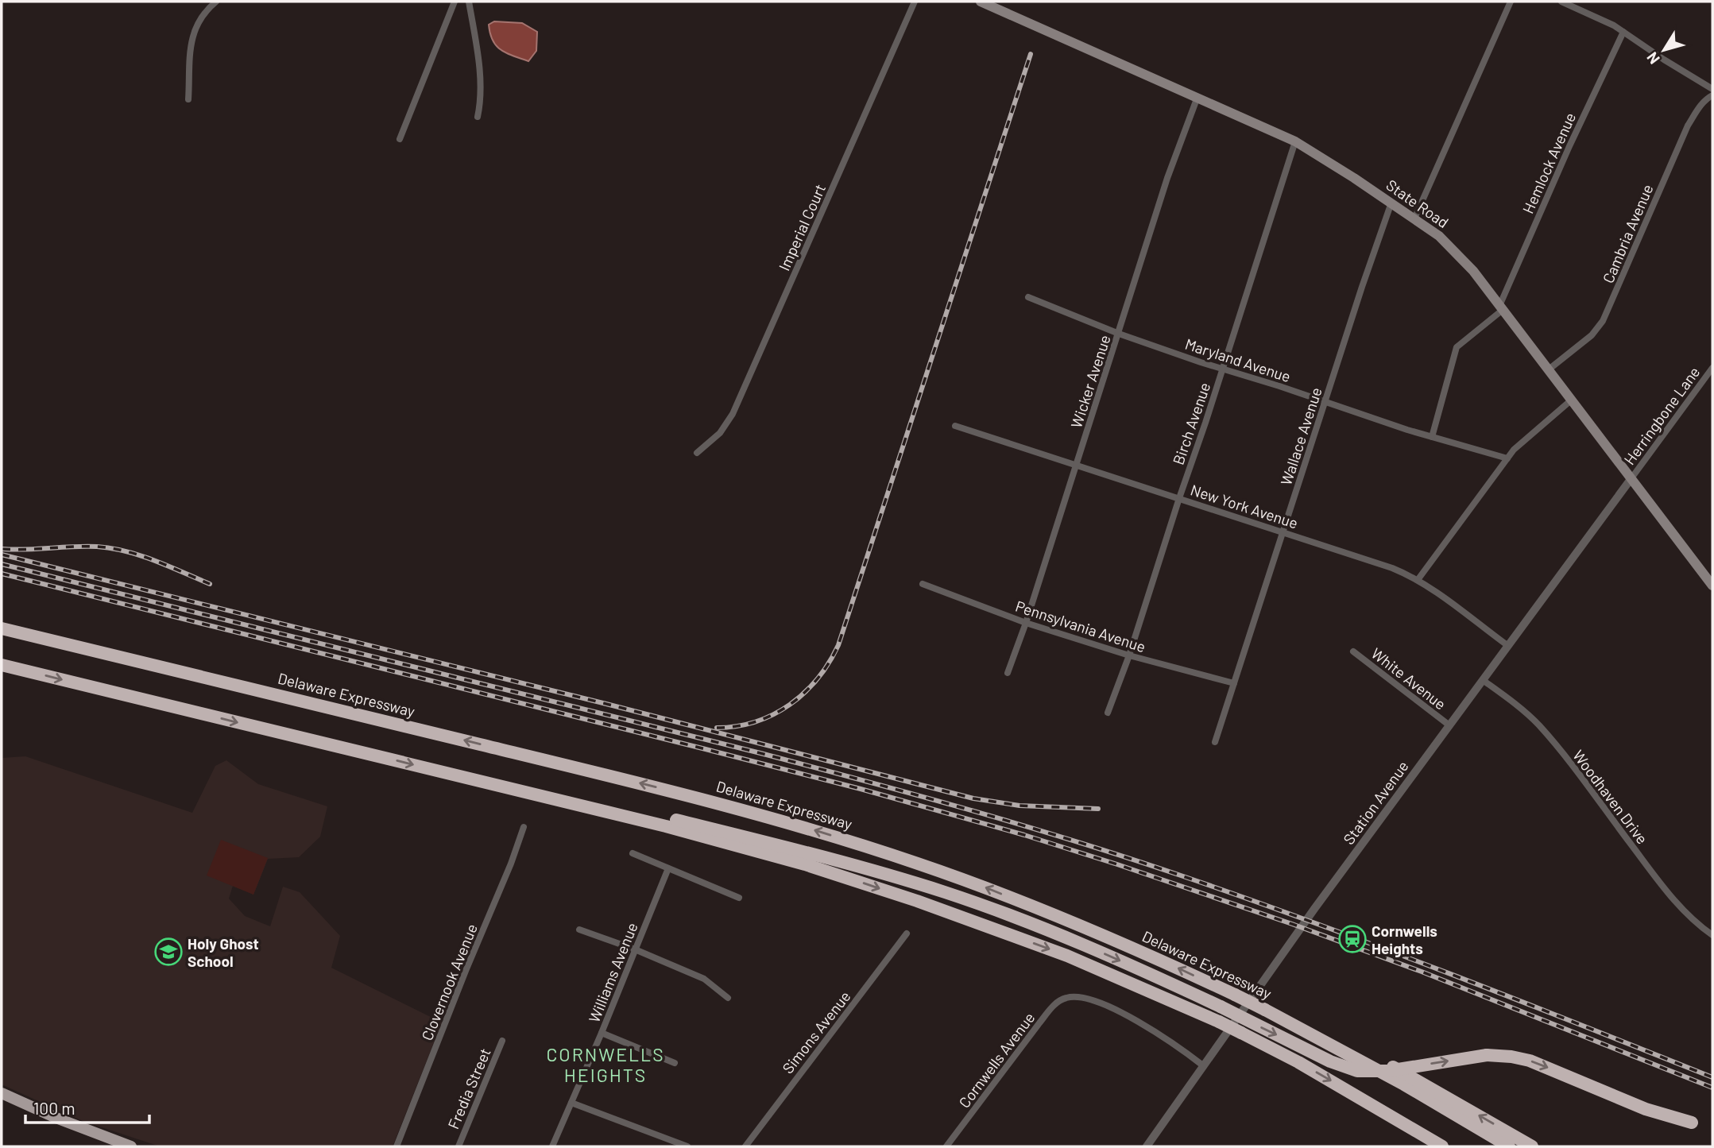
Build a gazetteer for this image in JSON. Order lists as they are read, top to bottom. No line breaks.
{"streets":{"highway":["Delaware Expressway"],"main road":["State Road"],"street":["Hemlock Avenue","Imperial Court","Cambria Avenue","Maryland Avenue","Wicker Avenue","Herringbone Lane","Birch Avenue","Wallace Avenue","New York Avenue","Pennsylvania Avenue","White Avenue","Woodhaven Drive","Station Avenue","Williams Avenue","Clovernook Avenue","Simons Avenue","Cornwells Avenue","Fredia Street"]},"crossings":[["Hemlock Avenue","State Road"],["Hemlock Avenue","Maryland Avenue"],["State Road","Cambria Avenue"],["State Road","Wicker Avenue"],["State Road","Herringbone Lane"],["State Road","Birch Avenue"],["State Road","Wallace Avenue"],["State Road","Station Avenue"],["Maryland Avenue","Wicker Avenue"],["Maryland Avenue","Birch Avenue"],["Maryland Avenue","Wallace Avenue"],["Wicker Avenue","New York Avenue"],["Wicker Avenue","Pennsylvania Avenue"],["Herringbone Lane","Station Avenue"],["Birch Avenue","New York Avenue"],["Birch Avenue","Pennsylvania Avenue"],["Wallace Avenue","New York Avenue"],["Wallace Avenue","Pennsylvania Avenue"],["New York Avenue","Station Avenue"],["White Avenue","Station Avenue"],["Woodhaven Drive","Station Avenue"],["Station Avenue","Cornwells Avenue"]],"districts":["CORNWELLS HEIGHTS"],"places":{"station":["Cornwells Heights"],"school or university":["Holy Ghost School"]},"scale_bar":"100 m","north":"bottom left"}
